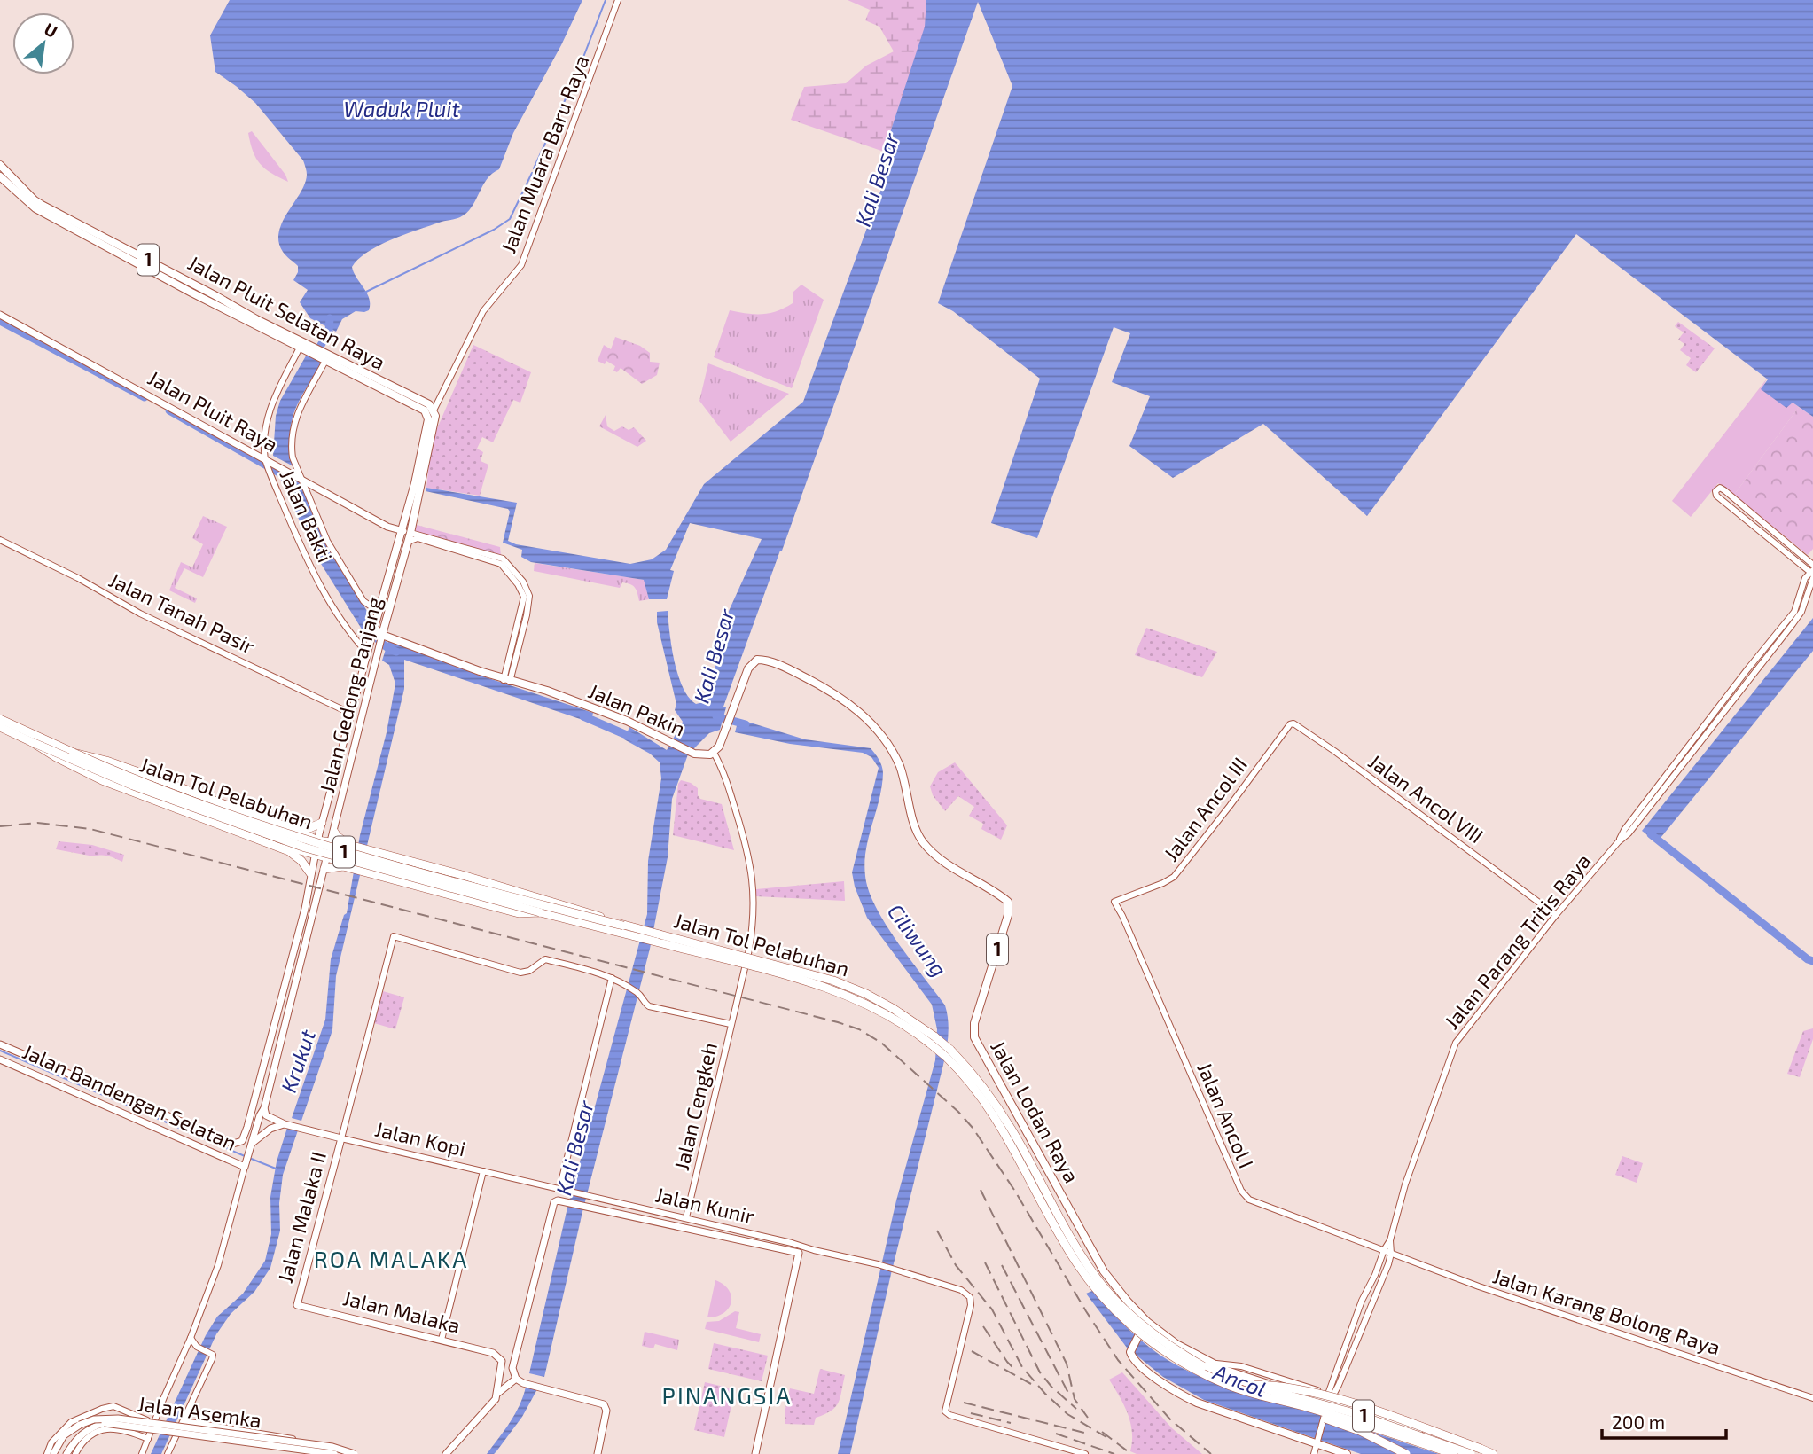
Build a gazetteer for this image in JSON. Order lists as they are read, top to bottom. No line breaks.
{"streets":{"highway":["1","Jalan Pluit Selatan Raya","Jalan Gedong Panjang","Jalan Pakin","Jalan Tol Pelabuhan","Jalan Lodan Raya"],"main road":["Jalan Pluit Raya","Jalan Bandengan Selatan","Jalan Kopi","Jalan Kunir","Jalan Malaka II","Jalan Malaka","Jalan Asemka"],"street":["Jalan Muara Baru Raya","Jalan Bakti","Jalan Tanah Pasir","Jalan Ancol VIII","Jalan Ancol III","Jalan Parang Tritis Raya","Jalan Cengkeh","Jalan Ancol I","Jalan Karang Bolong Raya"]},"crossings":[["Jalan Muara Baru Raya","Jalan Pluit Selatan Raya"],["Jalan Muara Baru Raya","Jalan Gedong Panjang"],["1","Jalan Lodan Raya"],["Jalan Pluit Selatan Raya","Jalan Bakti"],["Jalan Pluit Selatan Raya","Jalan Gedong Panjang"],["Jalan Pluit Raya","Jalan Bakti"],["Jalan Pluit Raya","Jalan Gedong Panjang"],["Jalan Bakti","Jalan Gedong Panjang"],["Jalan Tanah Pasir","Jalan Gedong Panjang"],["Jalan Gedong Panjang","Jalan Pakin"],["Jalan Gedong Panjang","Jalan Bandengan Selatan"],["Jalan Gedong Panjang","Jalan Kopi"],["Jalan Pakin","Jalan Cengkeh"],["Jalan Pakin","Jalan Lodan Raya"],["Jalan Ancol VIII","Jalan Ancol III"],["Jalan Ancol VIII","Jalan Parang Tritis Raya"],["Jalan Ancol III","Jalan Ancol I"],["Jalan Parang Tritis Raya","Jalan Lodan Raya"],["Jalan Parang Tritis Raya","Jalan Ancol I"],["Jalan Parang Tritis Raya","Jalan Karang Bolong Raya"],["Jalan Cengkeh","Jalan Lodan Raya"],["Jalan Cengkeh","Jalan Kunir"],["Jalan Ancol I","Jalan Karang Bolong Raya"],["Jalan Kopi","Jalan Malaka II"],["Jalan Malaka II","Jalan Malaka"]],"districts":["ROA MALAKA","PINANGSIA"],"water":["Waduk Pluit","Kali Besar","Ciliwung","Krukut","Ancol"],"scale_bar":"200 m","north":"top right"}
